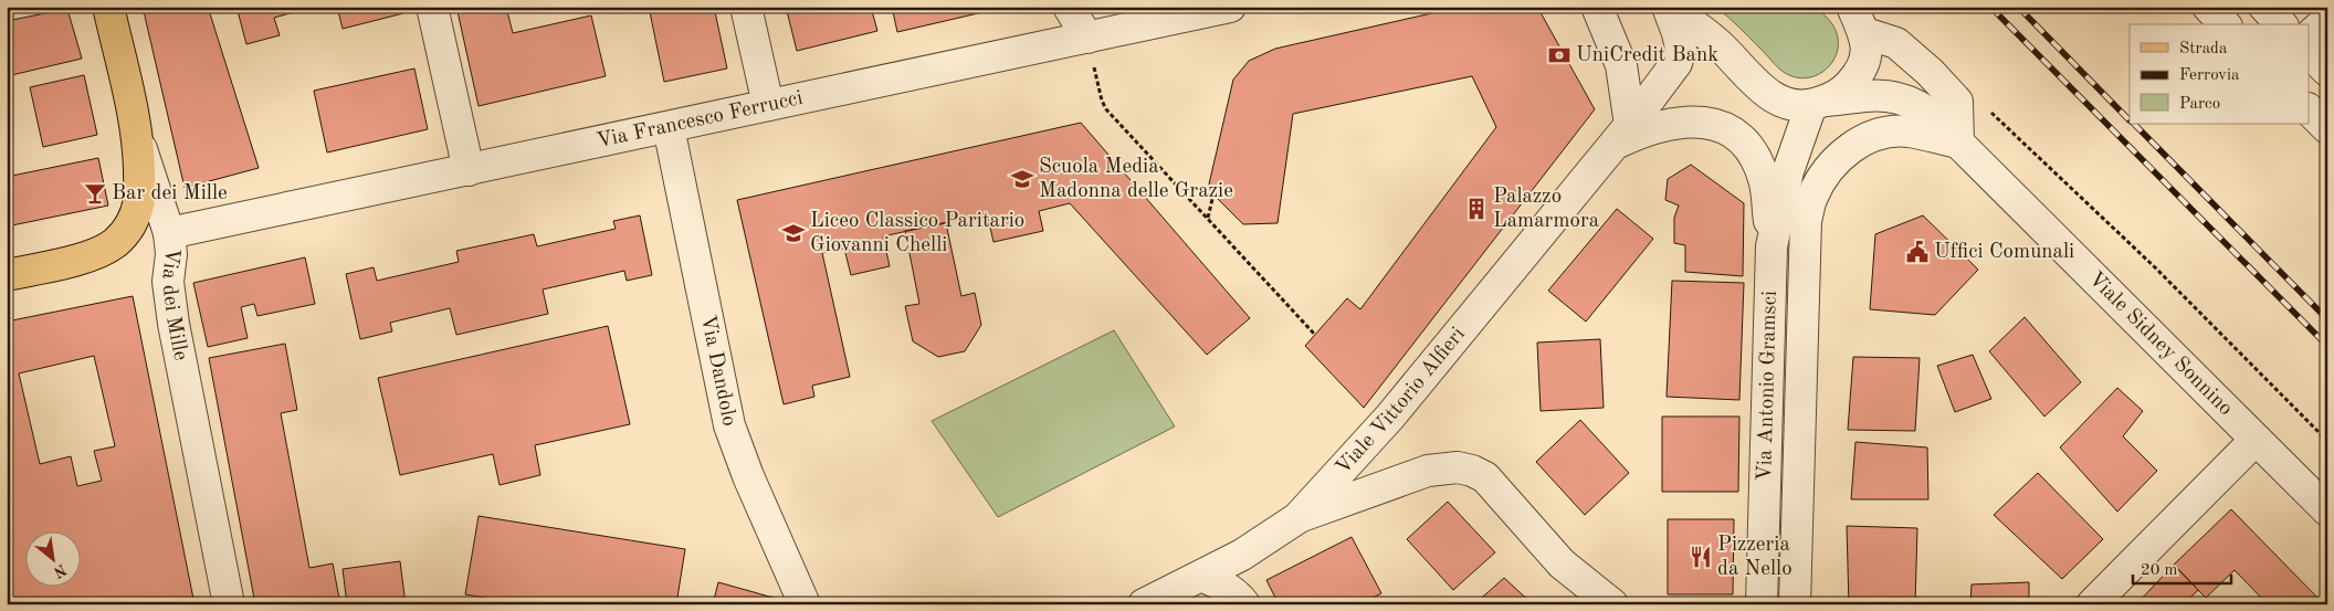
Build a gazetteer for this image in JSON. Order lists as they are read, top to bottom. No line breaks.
{"streets":{"main road":["Via dei Mille"],"street":["Via Francesco Ferrucci","Viale Sidney Sonnino","Via Dandolo","Via Antonio Gramsci","Viale Vittorio Alfieri"]},"crossings":[["Via Francesco Ferrucci","Via dei Mille"],["Via Francesco Ferrucci","Via Dandolo"],["Viale Sidney Sonnino","Via Antonio Gramsci"],["Viale Sidney Sonnino","Viale Vittorio Alfieri"],["Via Antonio Gramsci","Viale Vittorio Alfieri"]],"places":{"bank":["UniCredit Bank"],"school or university":["Scuola Media Madonna delle Grazie","Liceo Classico Paritario Giovanni Chelli"],"bar":["Bar dei Mille"],"building":["Palazzo Lamarmora"],"public building":["Uffici Comunali"],"restaurant":["Pizzeria da Nello"]},"legend":["Strada","Ferrovia","Parco"],"scale_bar":"20 m","north":"bottom right"}
